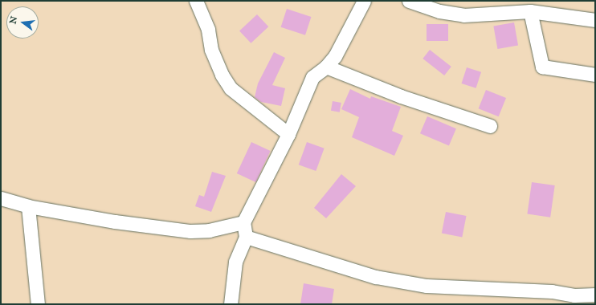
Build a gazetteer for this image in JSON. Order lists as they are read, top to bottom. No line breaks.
{"north":"left"}
